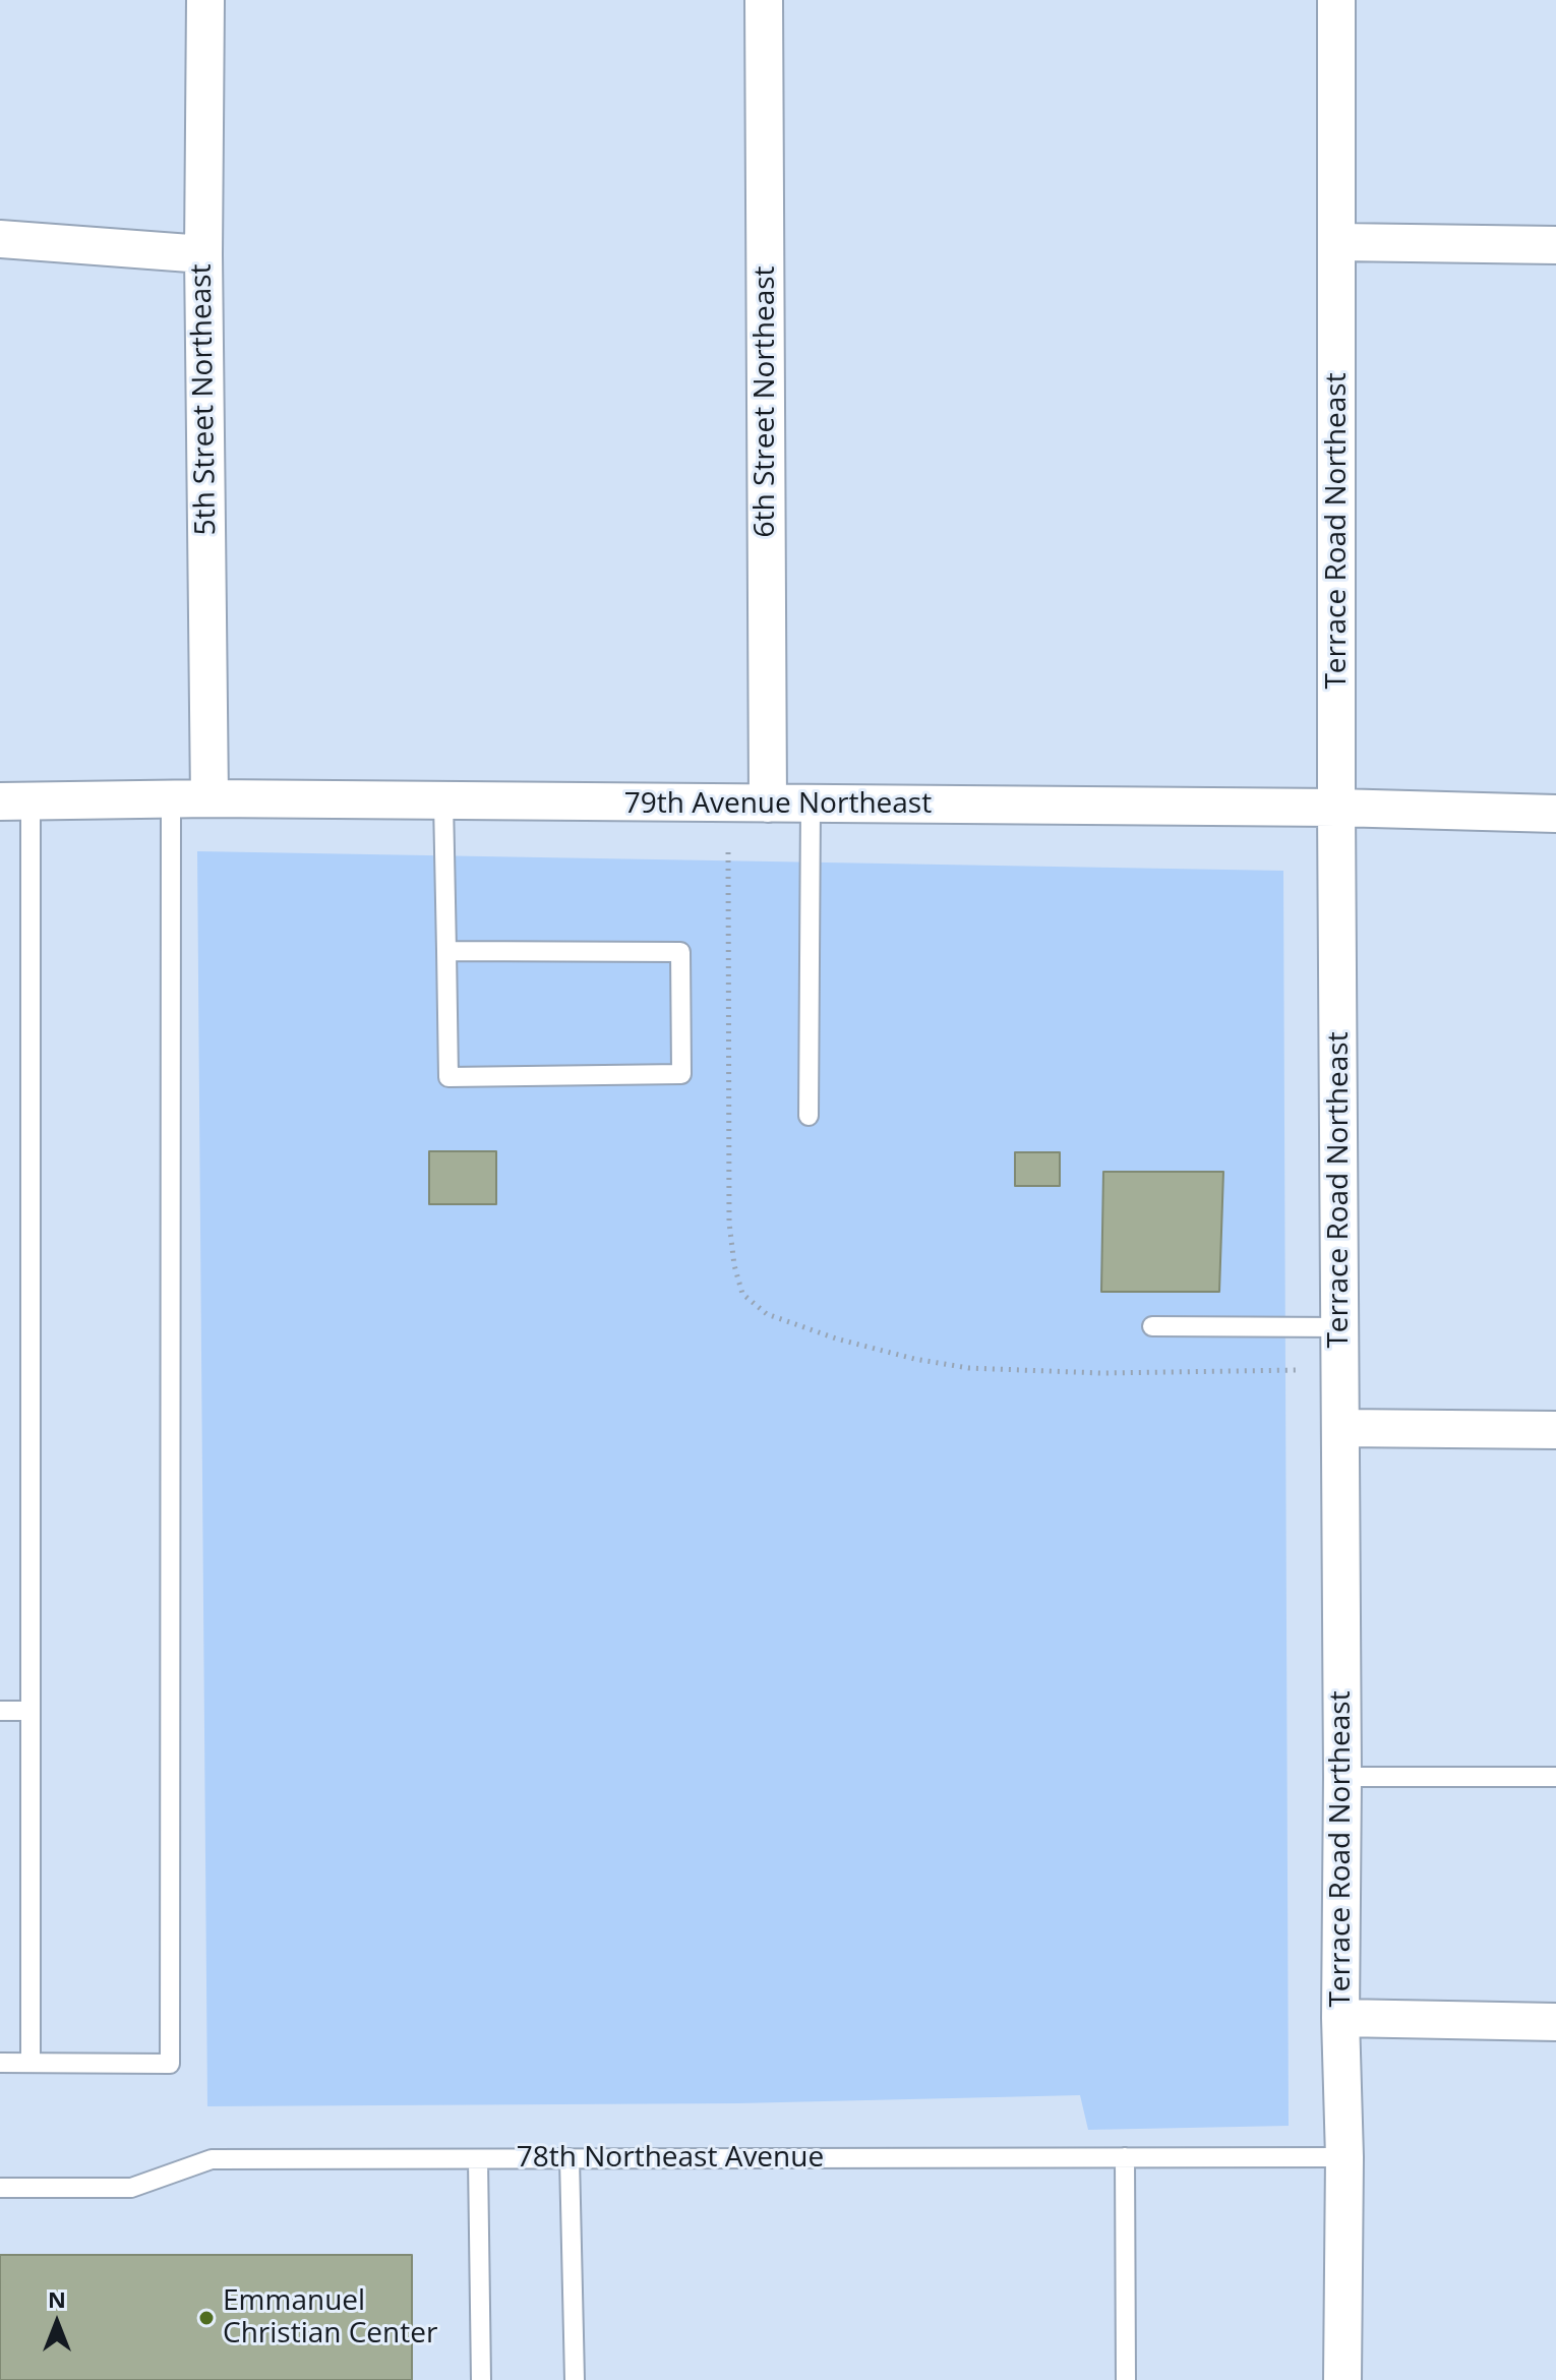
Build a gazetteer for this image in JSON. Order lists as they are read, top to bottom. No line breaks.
{"streets":{"street":["5th Street Northeast","6th Street Northeast","Terrace Road Northeast","79th Avenue Northeast"],"lane":["78th Northeast Avenue"]},"crossings":[["5th Street Northeast","79th Avenue Northeast"],["6th Street Northeast","79th Avenue Northeast"],["Terrace Road Northeast","79th Avenue Northeast"],["Terrace Road Northeast","78th Northeast Avenue"]],"places":["Emmanuel Christian Center"],"north":"top"}
